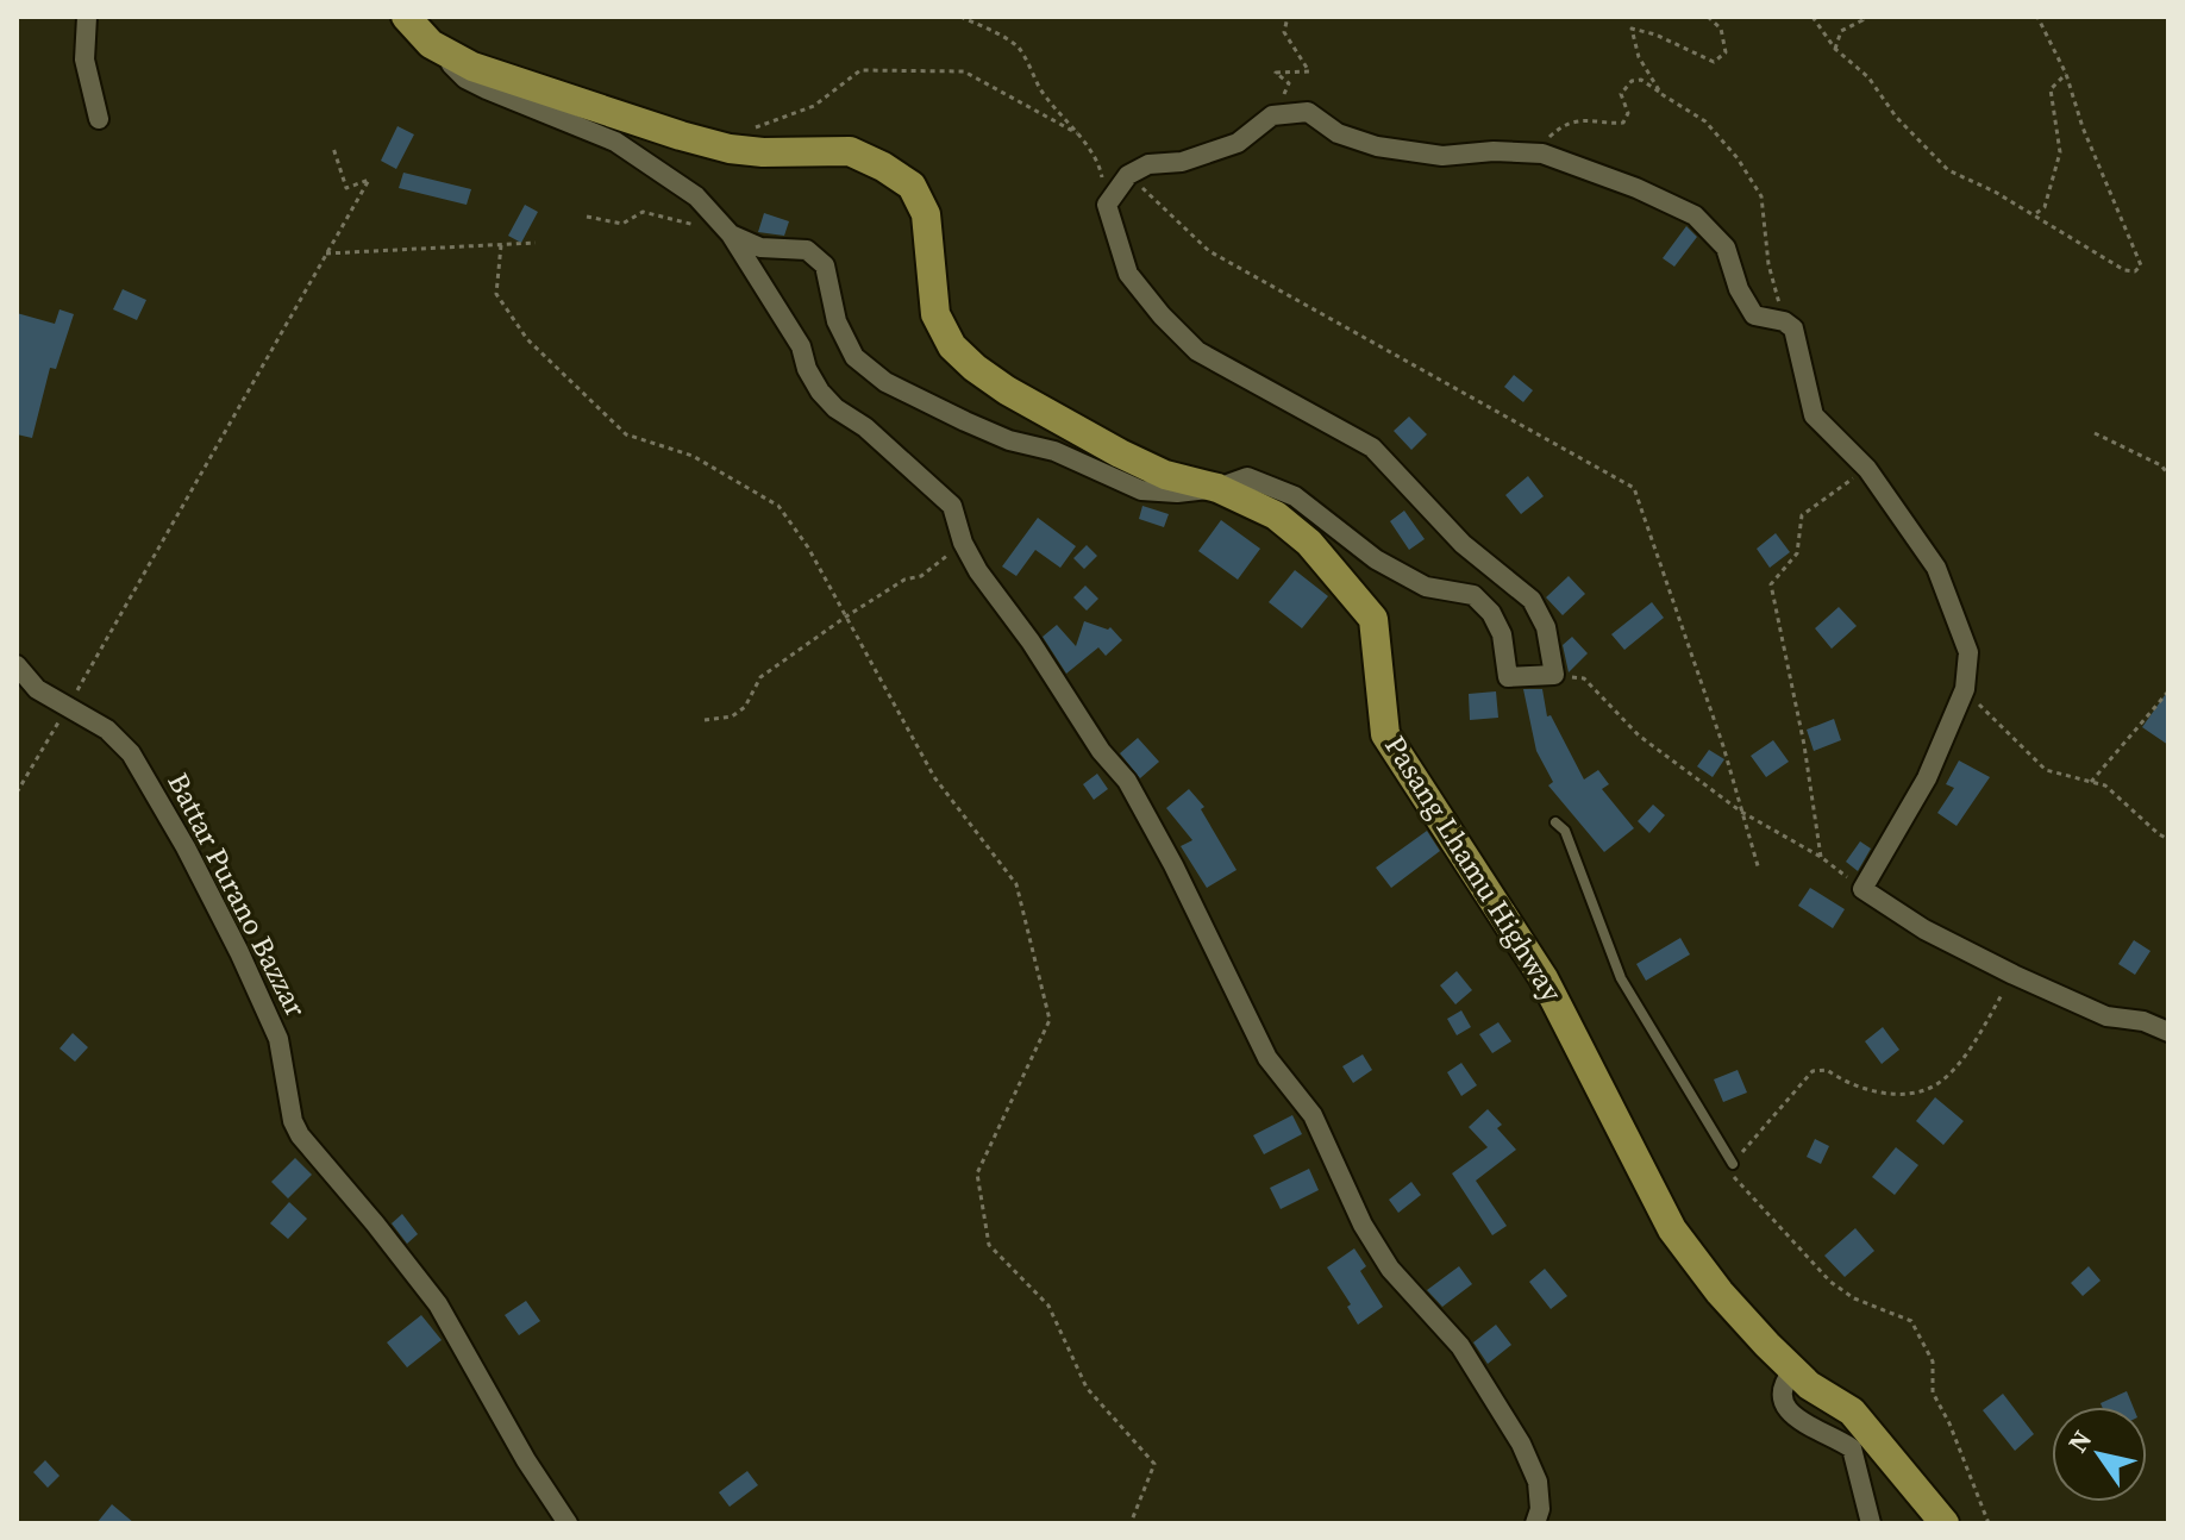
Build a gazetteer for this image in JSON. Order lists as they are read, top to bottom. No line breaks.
{"streets":{"main road":["Pasang Lhamu Highway"],"street":["Battar Purano Bazzar"]},"north":"top left"}
